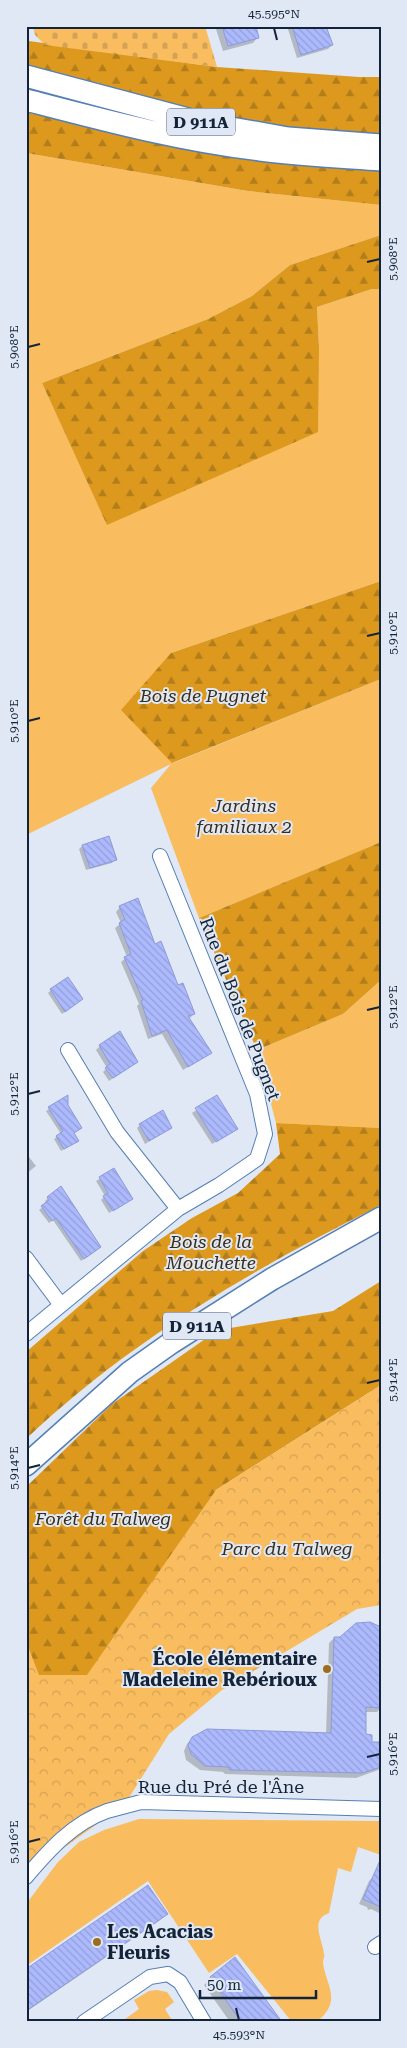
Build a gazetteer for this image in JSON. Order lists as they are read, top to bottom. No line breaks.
{"streets":{"main road":["D 911A"],"street":["Rue du Bois de Pugnet","Rue du Pré de l'Âne"]},"parks":["Bois de Pugnet","Jardins familiaux 2","Bois de la Mouchette","Forêt du Talweg","Parc du Talweg"],"places":["École élémentaire Madeleine Rebérioux","Les Acacias Fleuris"],"scale_bar":"50 m","coordinates":["45.595°N","5.908°E","5.910°E","5.912°E","5.914°E","5.916°E","45.593°N"]}
